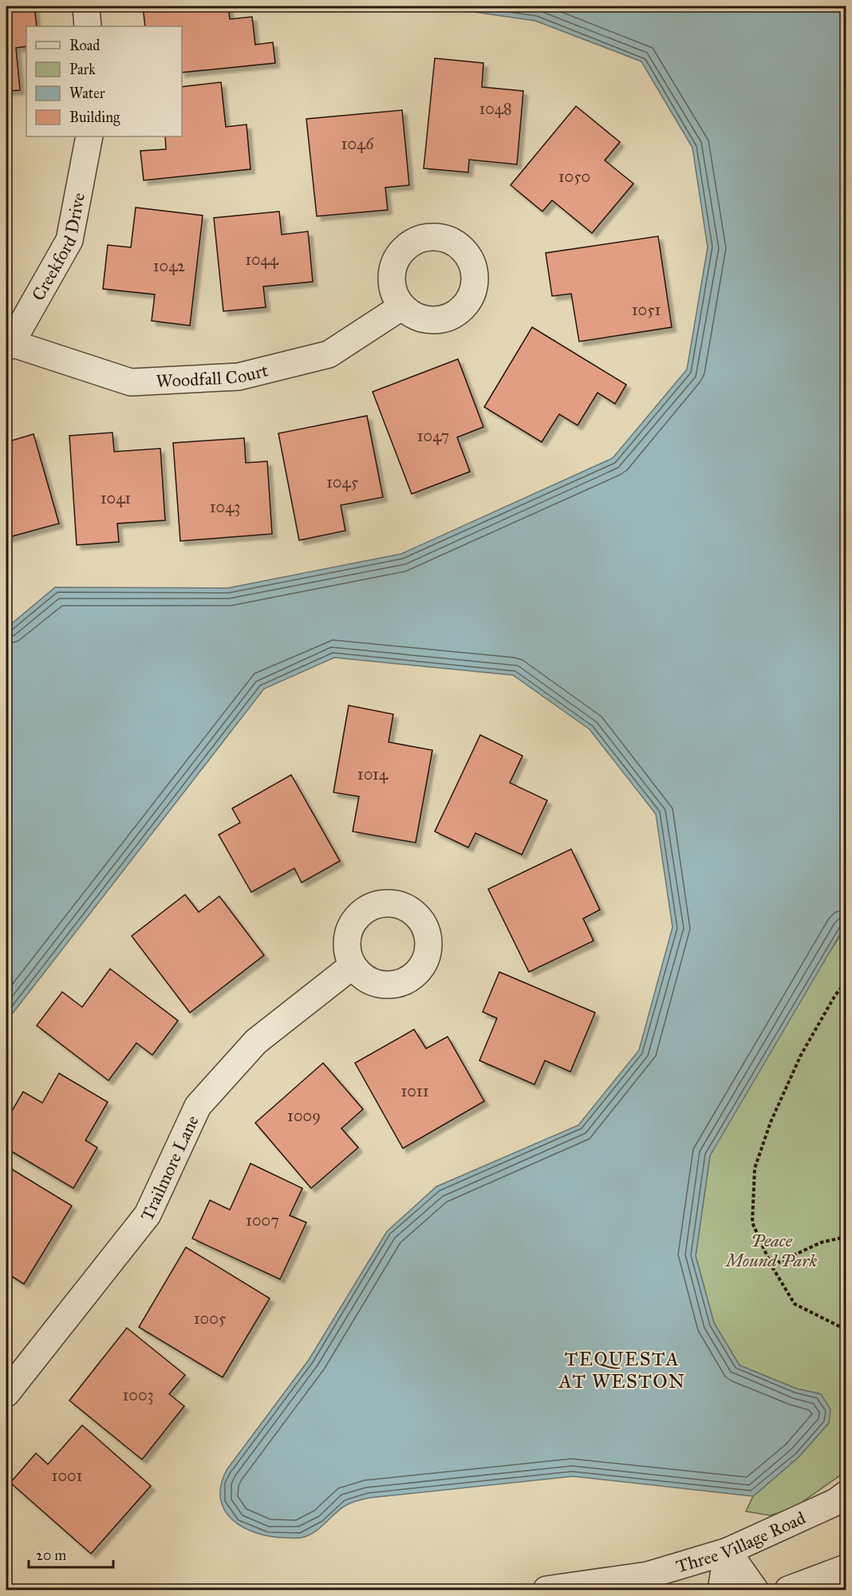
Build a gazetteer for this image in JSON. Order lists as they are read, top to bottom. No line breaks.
{"streets":{"street":["Creekford Drive","Woodfall Court","Trailmore Lane","Three Village Road"]},"crossings":[["Creekford Drive","Woodfall Court"]],"districts":["TEQUESTA AT WESTON"],"parks":["Peace Mound Park"],"house_numbers":["1048","1046","1050","1044","1042","1051","1047","1045","1041","1043","1014","1011","1009","1007","1005","1003","1001"],"legend":["Road","Park","Water","Building"],"scale_bar":"20 m"}
